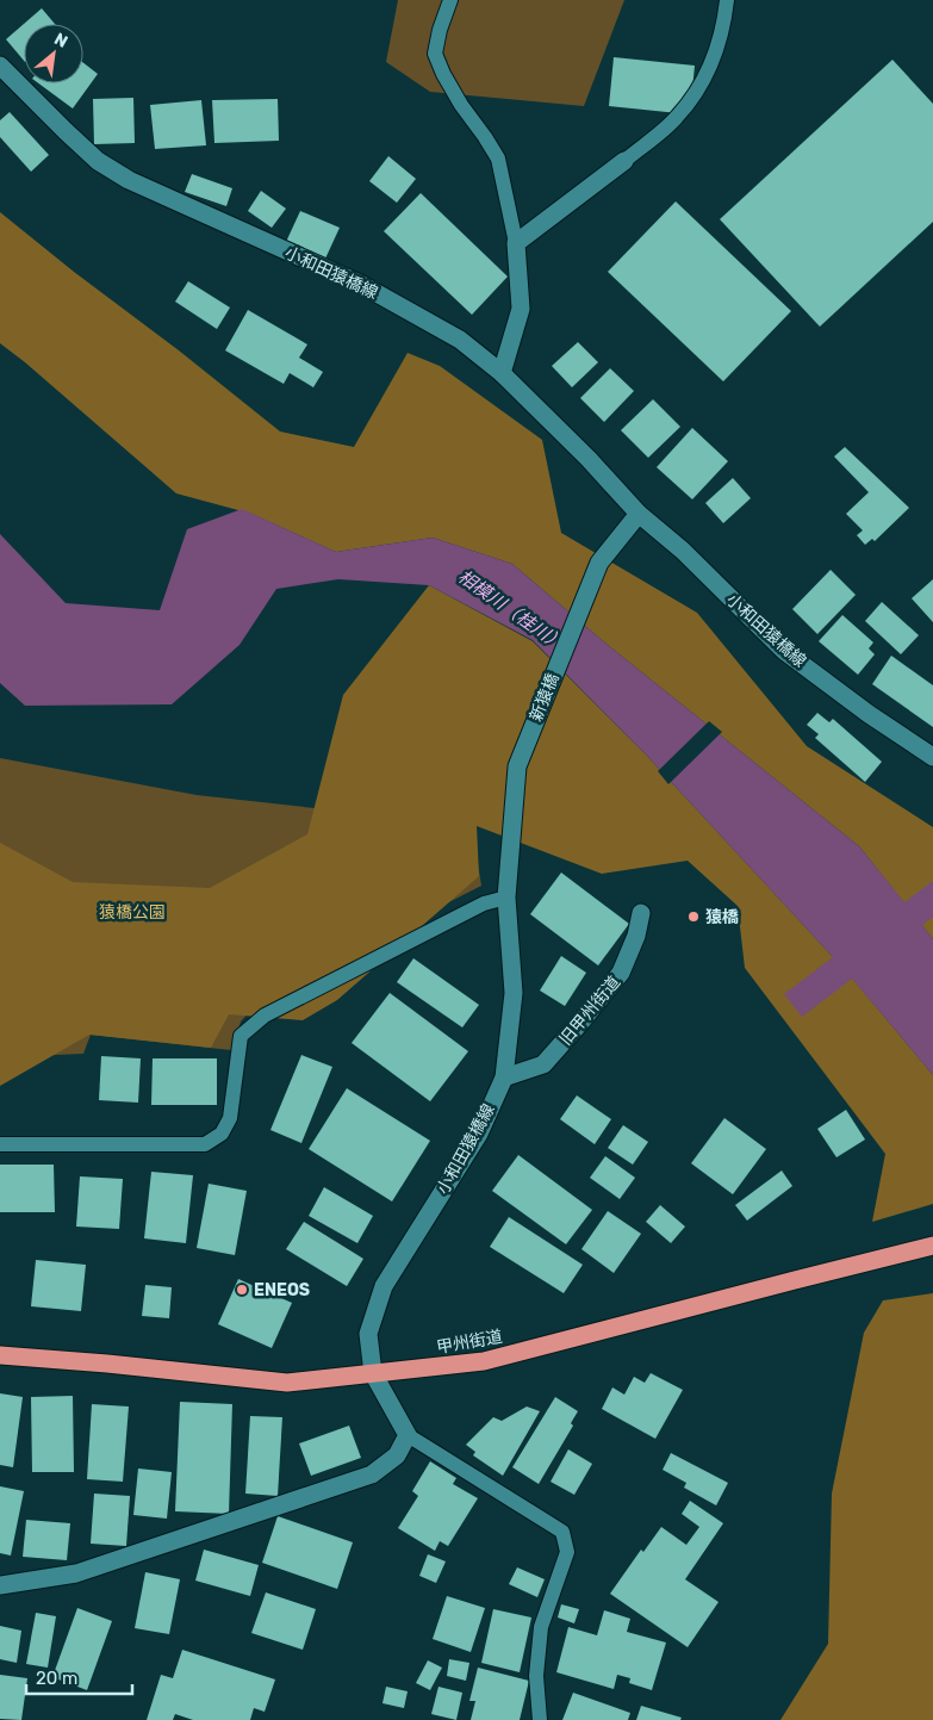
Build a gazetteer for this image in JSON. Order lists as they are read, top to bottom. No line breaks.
{"streets":{"highway":["甲州街道"],"main road":["小和田猿橋線","新猿橋","旧甲州街道"]},"crossings":[["小和田猿橋線","新猿橋"],["小和田猿橋線","旧甲州街道"],["小和田猿橋線","甲州街道"]],"water":["相模川（桂川）"],"parks":["猿橋公園"],"places":["猿橋","ENEOS"],"scale_bar":"20 m","north":"top right"}
